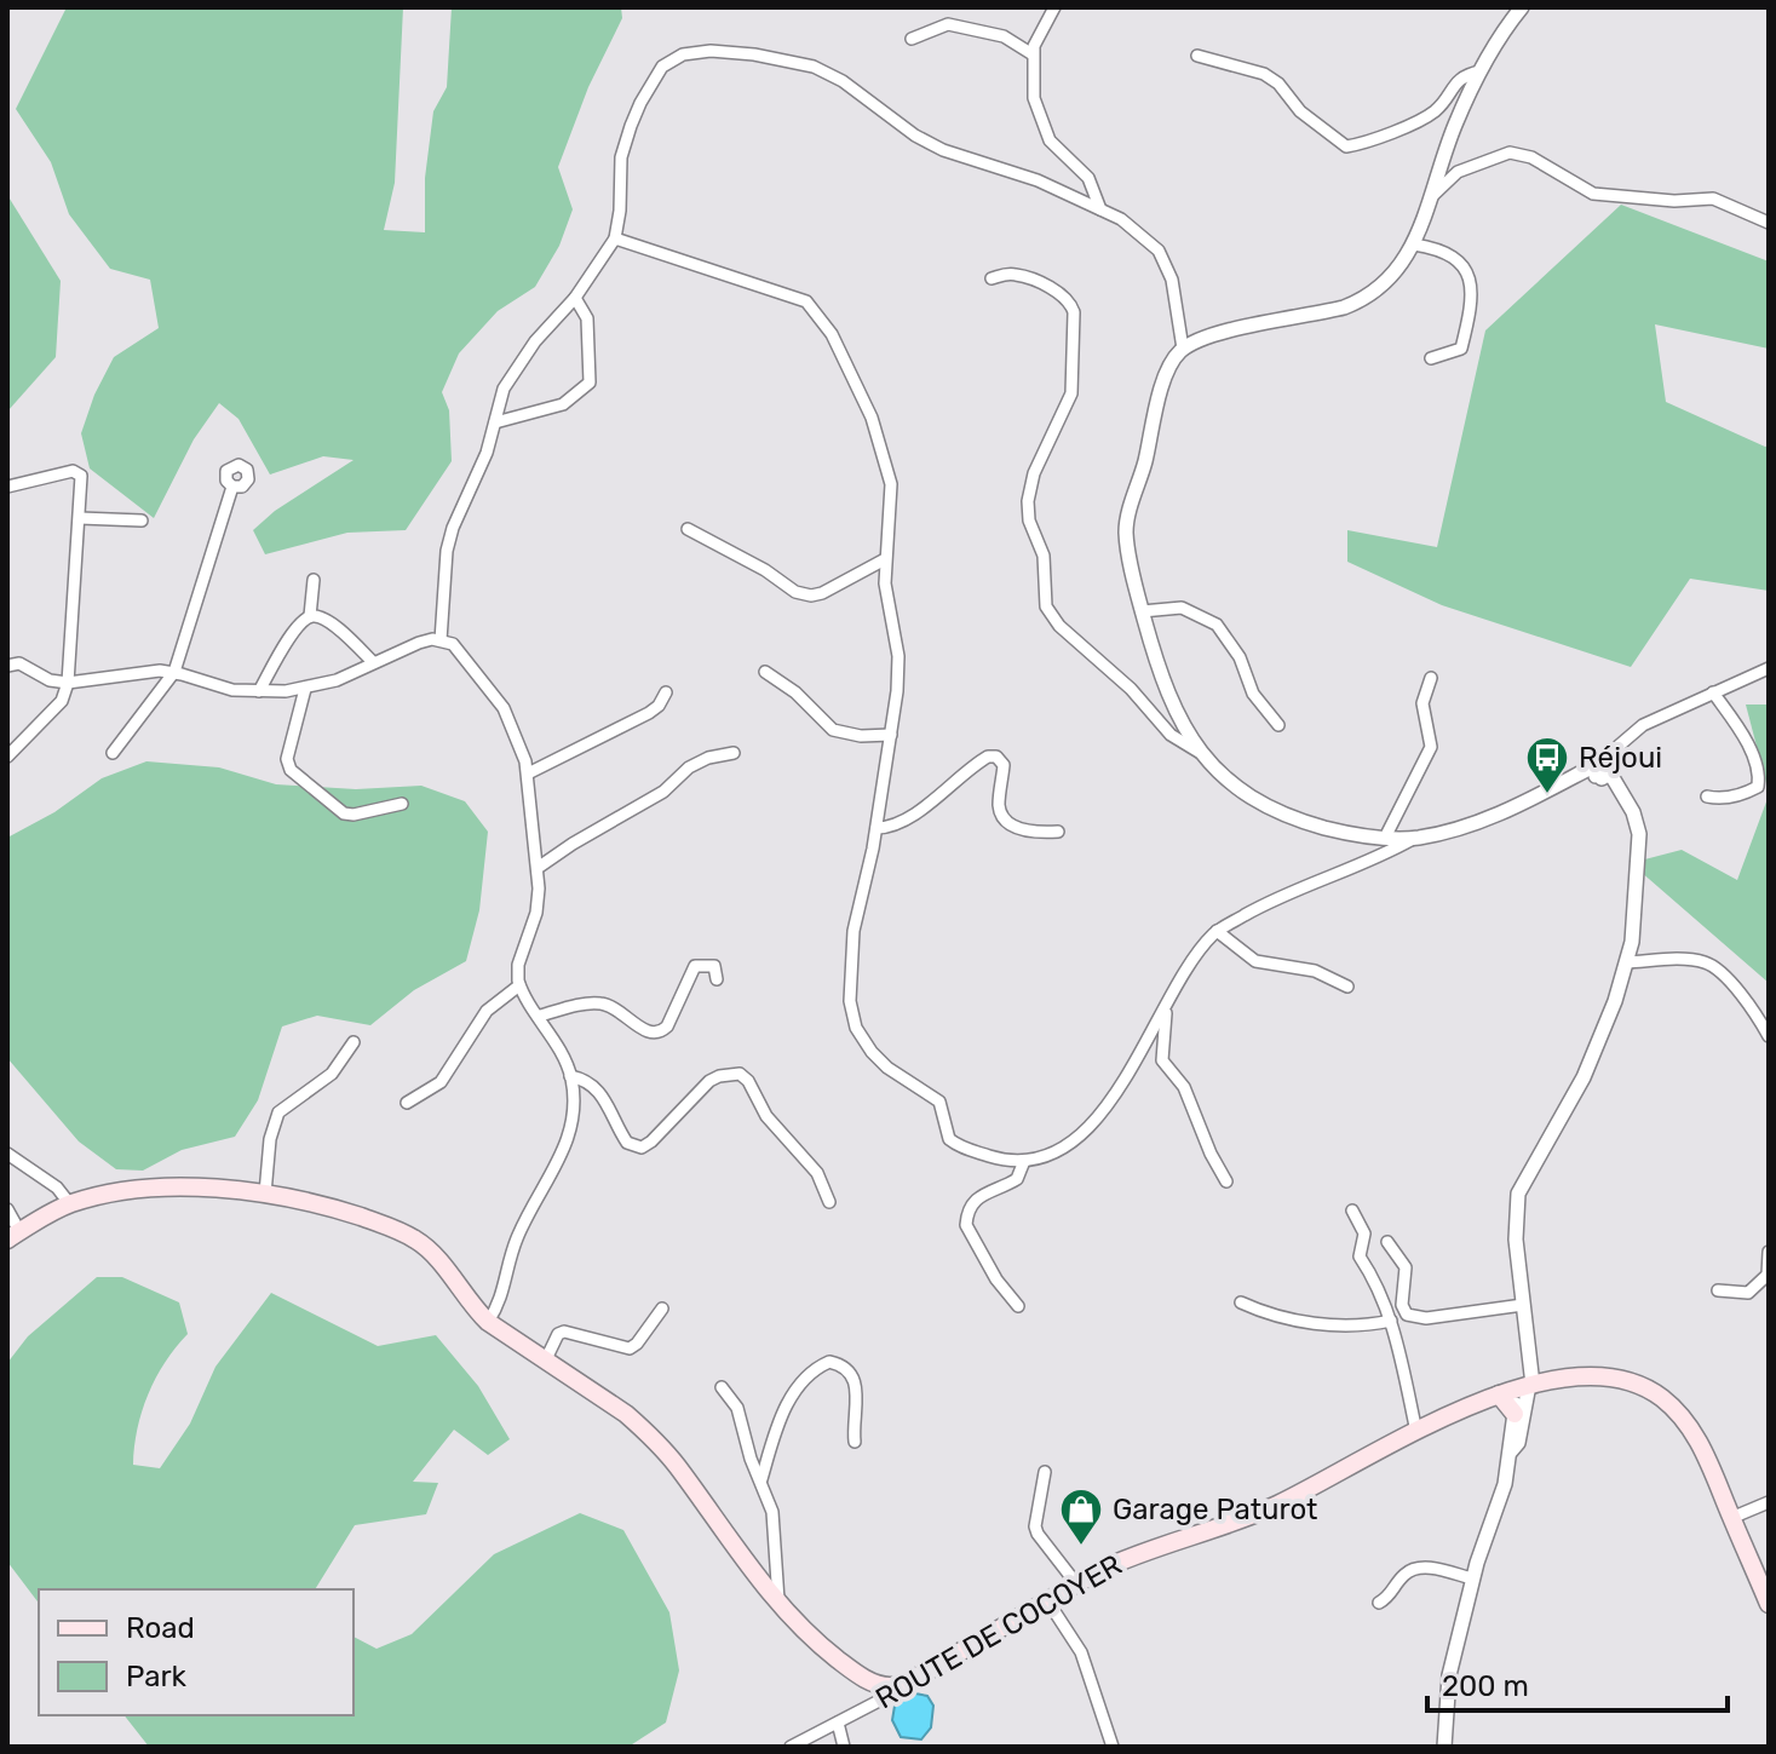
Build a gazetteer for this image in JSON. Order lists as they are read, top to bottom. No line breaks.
{"streets":{"main road":["ROUTE DE COCOYER"]},"places":{"bus stop":["Réjoui"],"shop":["Garage Paturot"]},"legend":["Road","Park"],"scale_bar":"200 m"}
